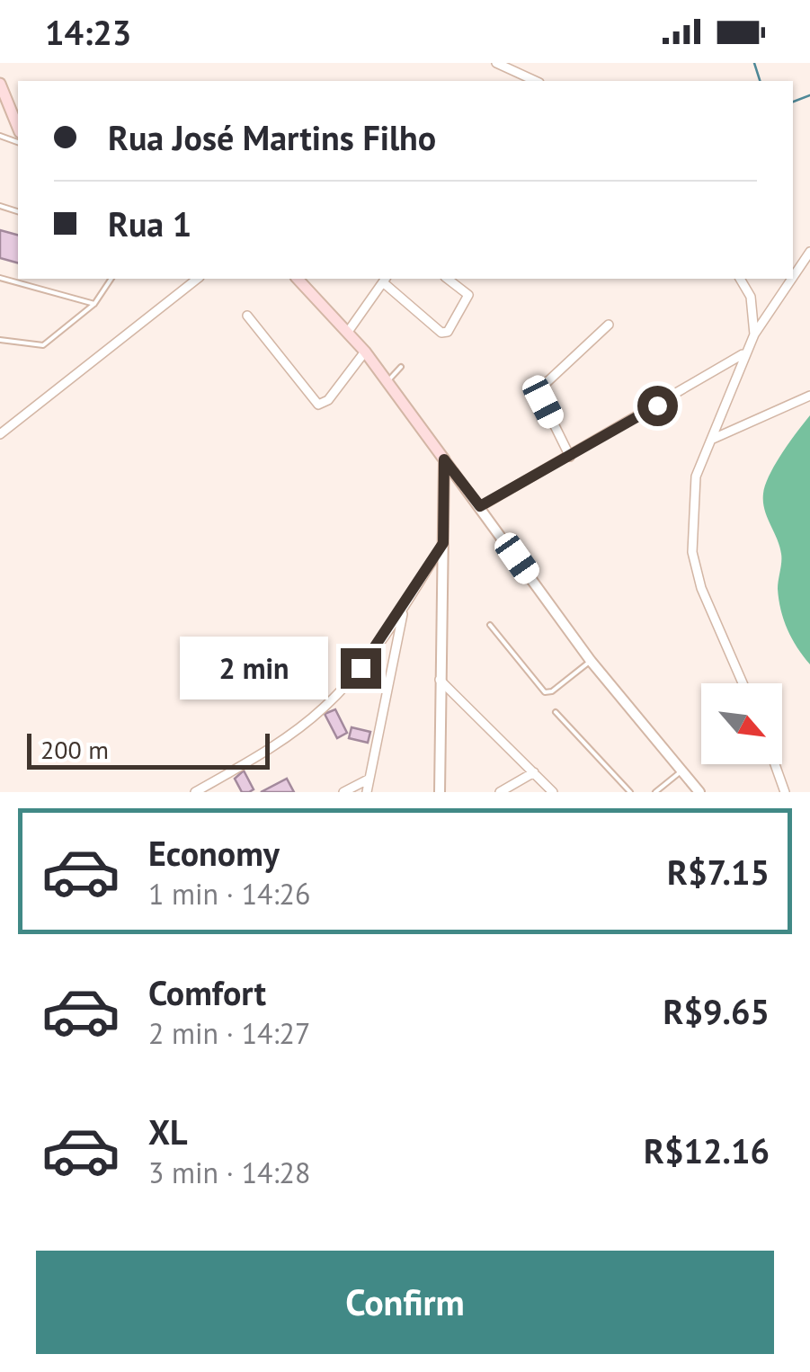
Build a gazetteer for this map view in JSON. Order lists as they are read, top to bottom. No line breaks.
{"scale_bar":"200 m","north":"bottom right","page":{"status":"14:23","banner":["Rua José Martins Filho","Rua 1"],"bubble":"2 min","scale":"200 m","list":[{"name":"Economy","note":"1 min · 14:26","value":"R$7.15"},{"name":"Comfort","note":"2 min · 14:27","value":"R$9.65"},{"name":"XL","note":"3 min · 14:28","value":"R$12.16"}],"buttons":"Confirm"}}
